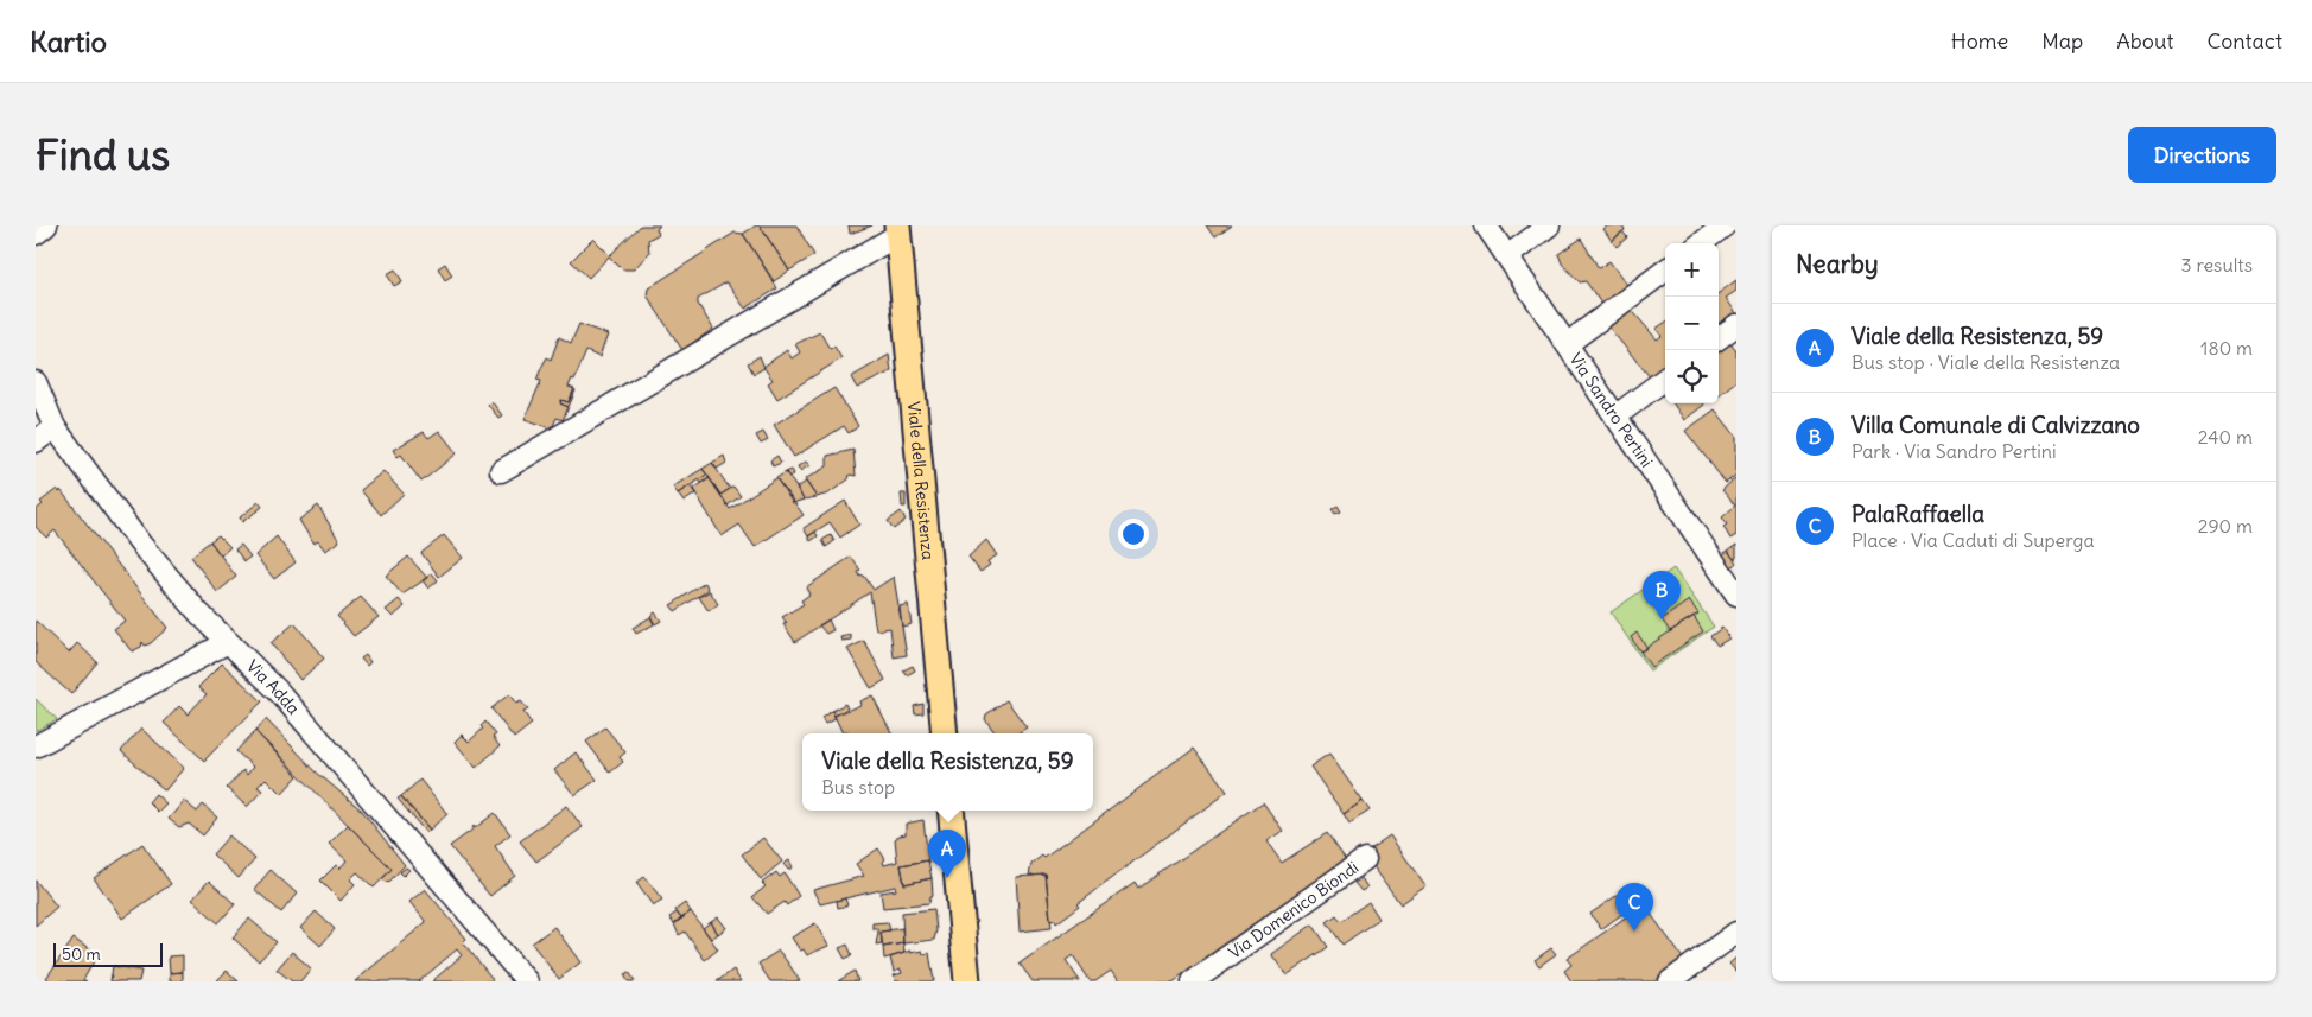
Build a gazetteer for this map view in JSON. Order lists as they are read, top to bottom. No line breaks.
{"streets":{"main road":["Viale della Resistenza"],"street":["Via Sandro Pertini","Via Adda","Via Domenico Biondi"]},"scale_bar":"50 m","page":{"header":"Kartio","nav":["Home","Map","About","Contact"],"buttons":"Directions","title":"Find us","heading":["Nearby","3 results"],"map_buttons":["+","−"],"list":[{"mark":"A","name":"Viale della Resistenza, 59","note":"Bus stop · Viale della Resistenza","value":"180 m"},{"mark":"B","name":"Villa Comunale di Calvizzano","note":"Park · Via Sandro Pertini","value":"240 m"},{"mark":"C","name":"PalaRaffaella","note":"Place · Via Caduti di Superga","value":"290 m"}],"pins":["B","A","C"],"popup":["Viale della Resistenza, 59","Bus stop"],"scale":"50 m"}}
